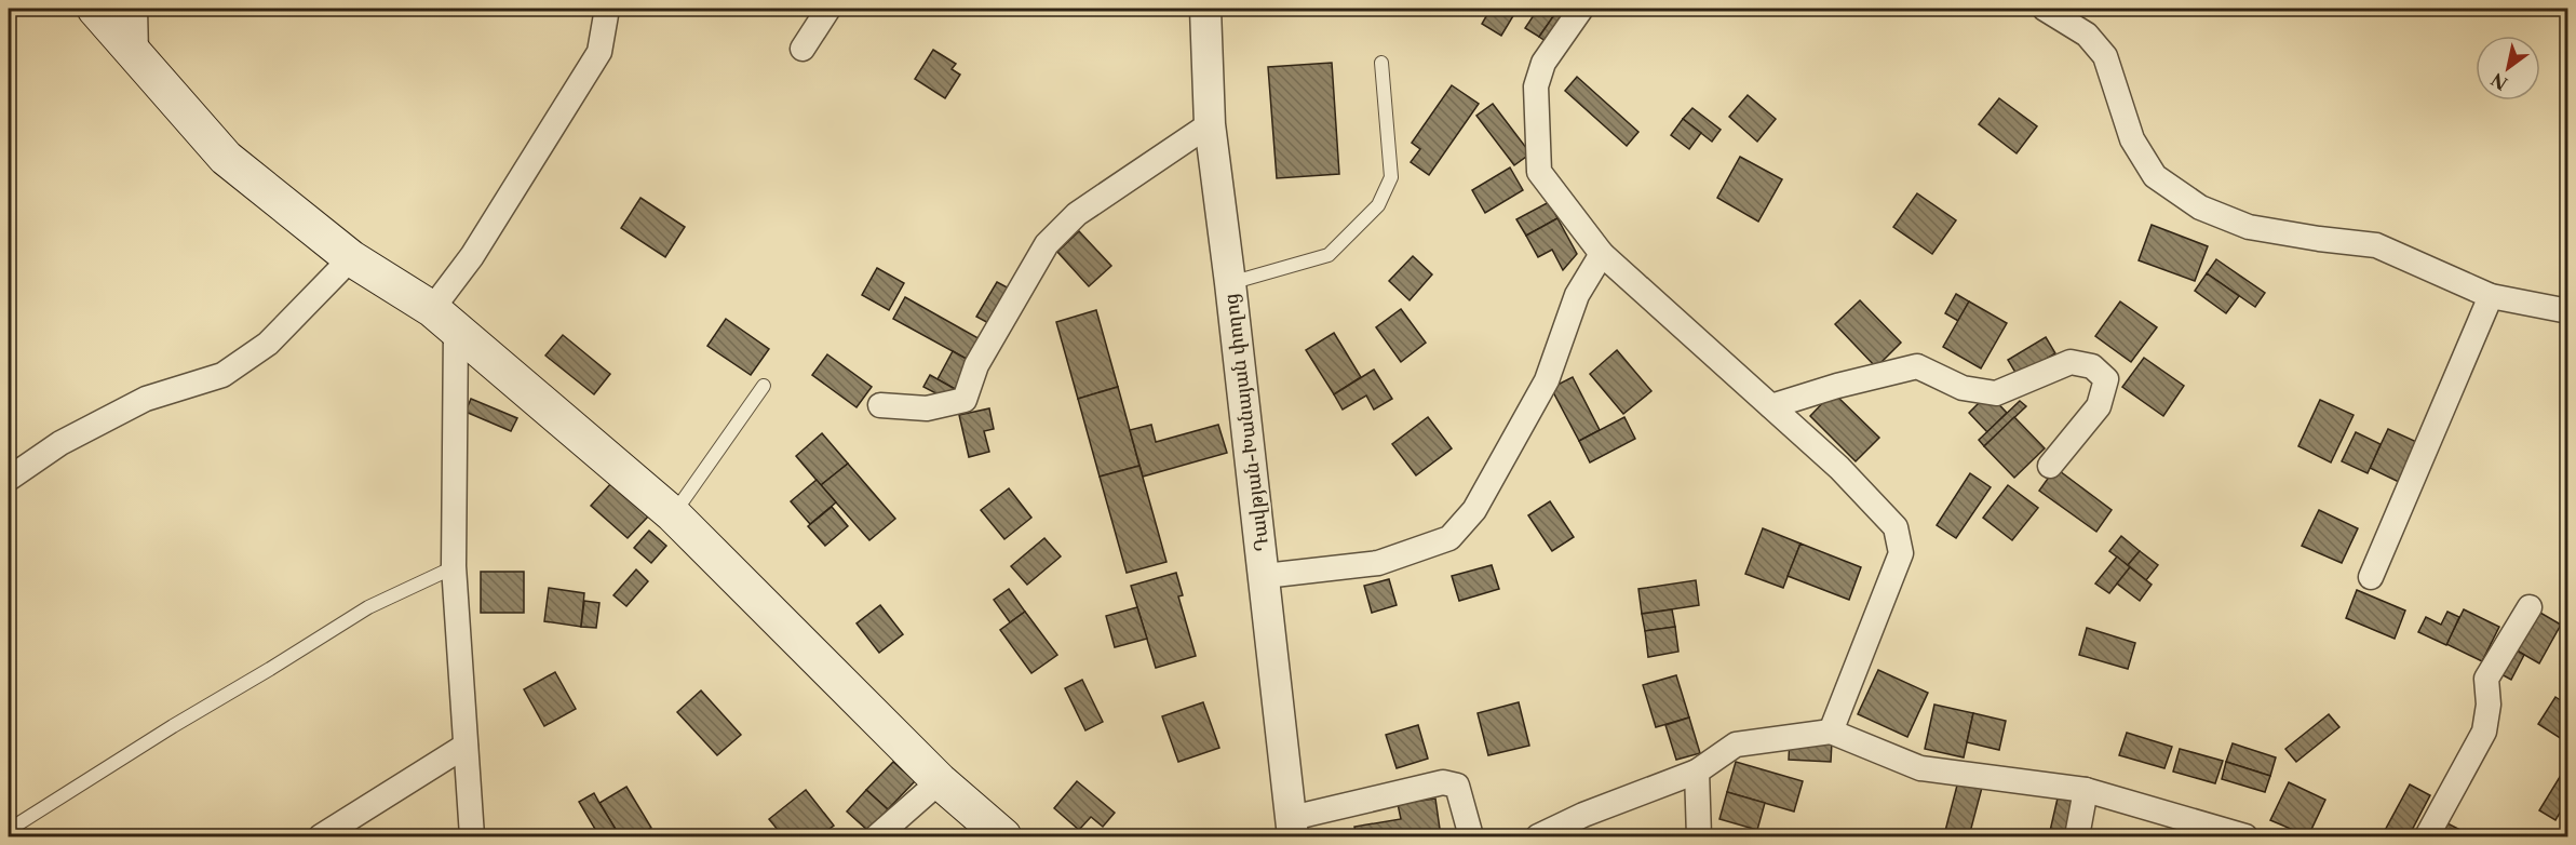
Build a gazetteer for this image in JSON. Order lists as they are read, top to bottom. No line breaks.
{"streets":{"street":["Դավթյան-Խանայան փողոց"]},"north":"bottom left"}
